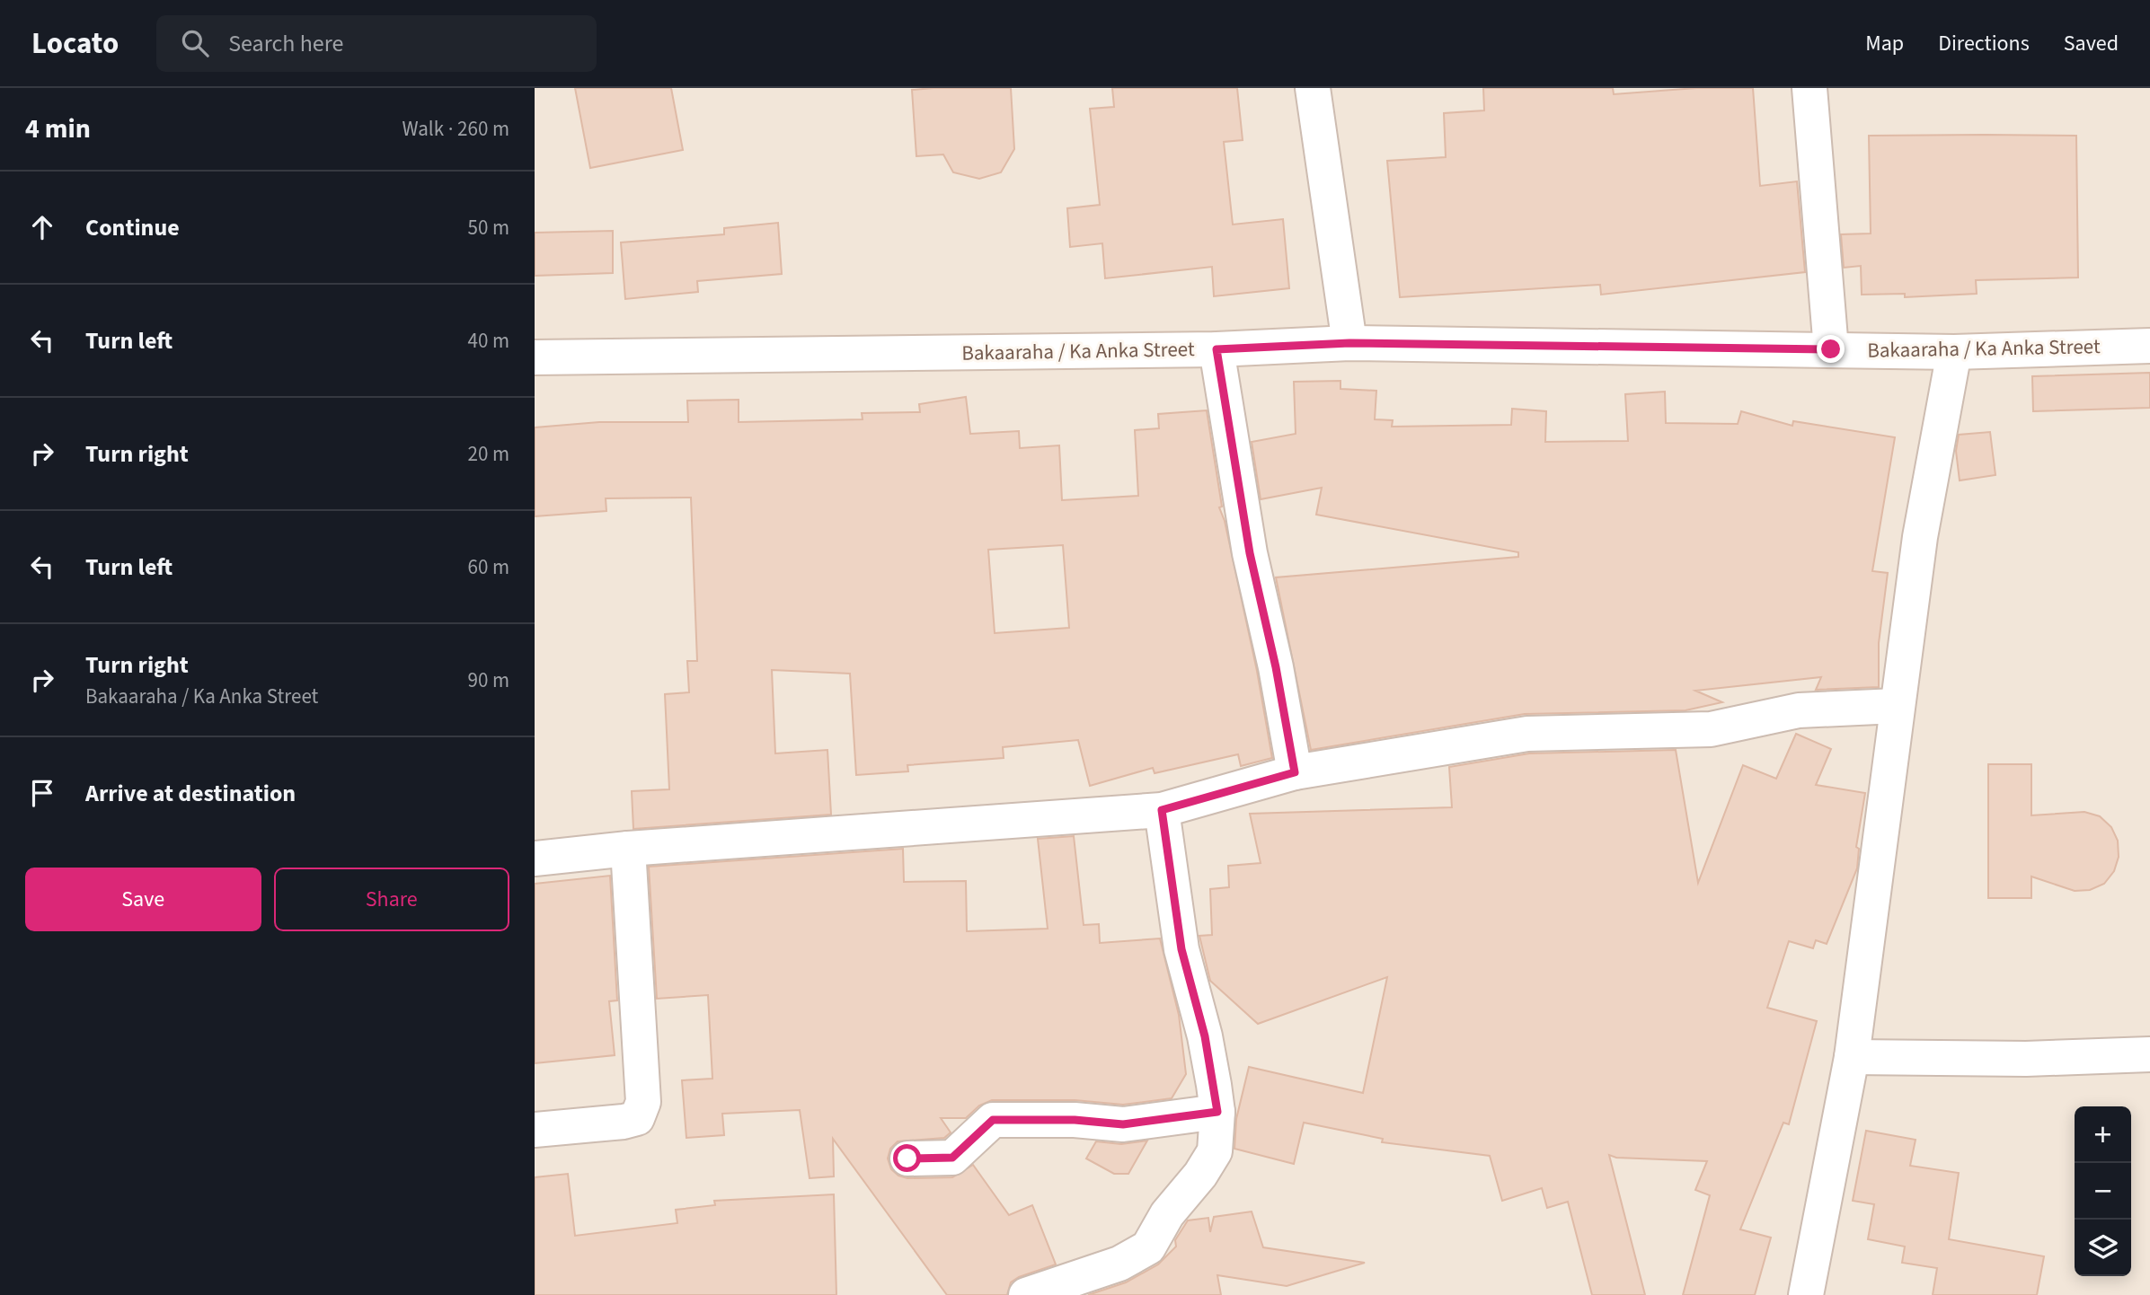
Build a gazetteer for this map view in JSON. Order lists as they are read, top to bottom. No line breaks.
{"streets":{"street":["Bakaaraha / Ka Anka Street"]},"page":{"header":"Locato","search":"Search here","nav":["Map","Directions","Saved"],"heading":["4 min","Walk · 260 m"],"list":[["Continue","50 m"],["Turn left","40 m"],["Turn right","20 m"],["Turn left","60 m"],["Turn right","Bakaaraha / Ka Anka Street","90 m"],"Arrive at destination"],"buttons":["Save","Share"],"map_buttons":["+","−"]}}
